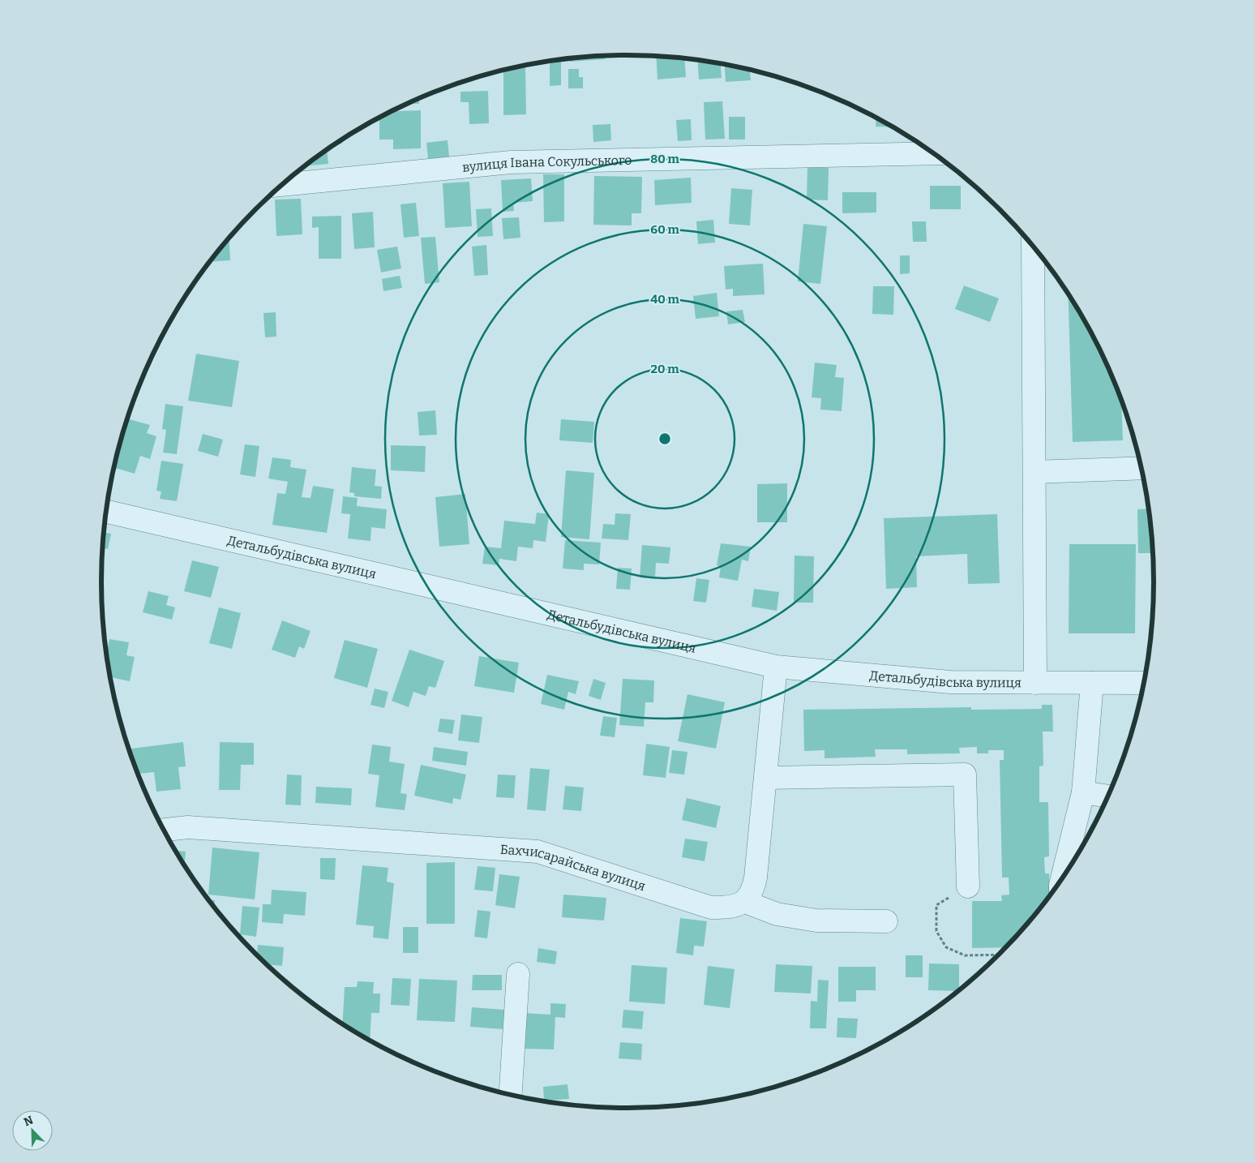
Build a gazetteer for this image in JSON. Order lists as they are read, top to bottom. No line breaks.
{"streets":{"street":["вулиця Івана Сокульського","Детальбудівська вулиця","Бахчисарайська вулиця"]},"north":"top left","rings":["80 m","60 m","40 m","20 m"]}
